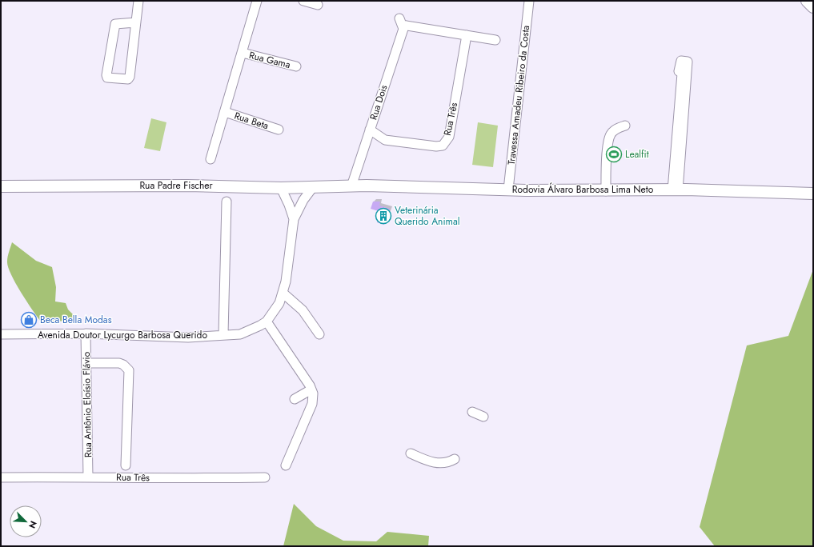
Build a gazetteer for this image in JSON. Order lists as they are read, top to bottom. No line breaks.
{"streets":{"main road":["Rua Padre Fischer","Rodovia Álvaro Barbosa Lima Neto"],"street":["Rua Gama","Travessa Amadeu Ribeiro da Costa","Rua Dois","Rua Três","Rua Beta","Avenida Doutor Lycurgo Barbosa Querido","Rua Antônio Eloísio Flávio"]},"crossings":[["Travessa Amadeu Ribeiro da Costa","Rodovia Álvaro Barbosa Lima Neto"],["Rua Dois","Rua Três"],["Rua Dois","Rua Padre Fischer"],["Rua Dois","Rodovia Álvaro Barbosa Lima Neto"],["Rua Três","Rua Antônio Eloísio Flávio"],["Rua Padre Fischer","Rodovia Álvaro Barbosa Lima Neto"],["Avenida Doutor Lycurgo Barbosa Querido","Rua Antônio Eloísio Flávio"]],"places":{"sports":["Lealfit"],"building":["Veterinária Querido Animal"],"shop":["Beca Bella Modas"]},"north":"bottom right"}
